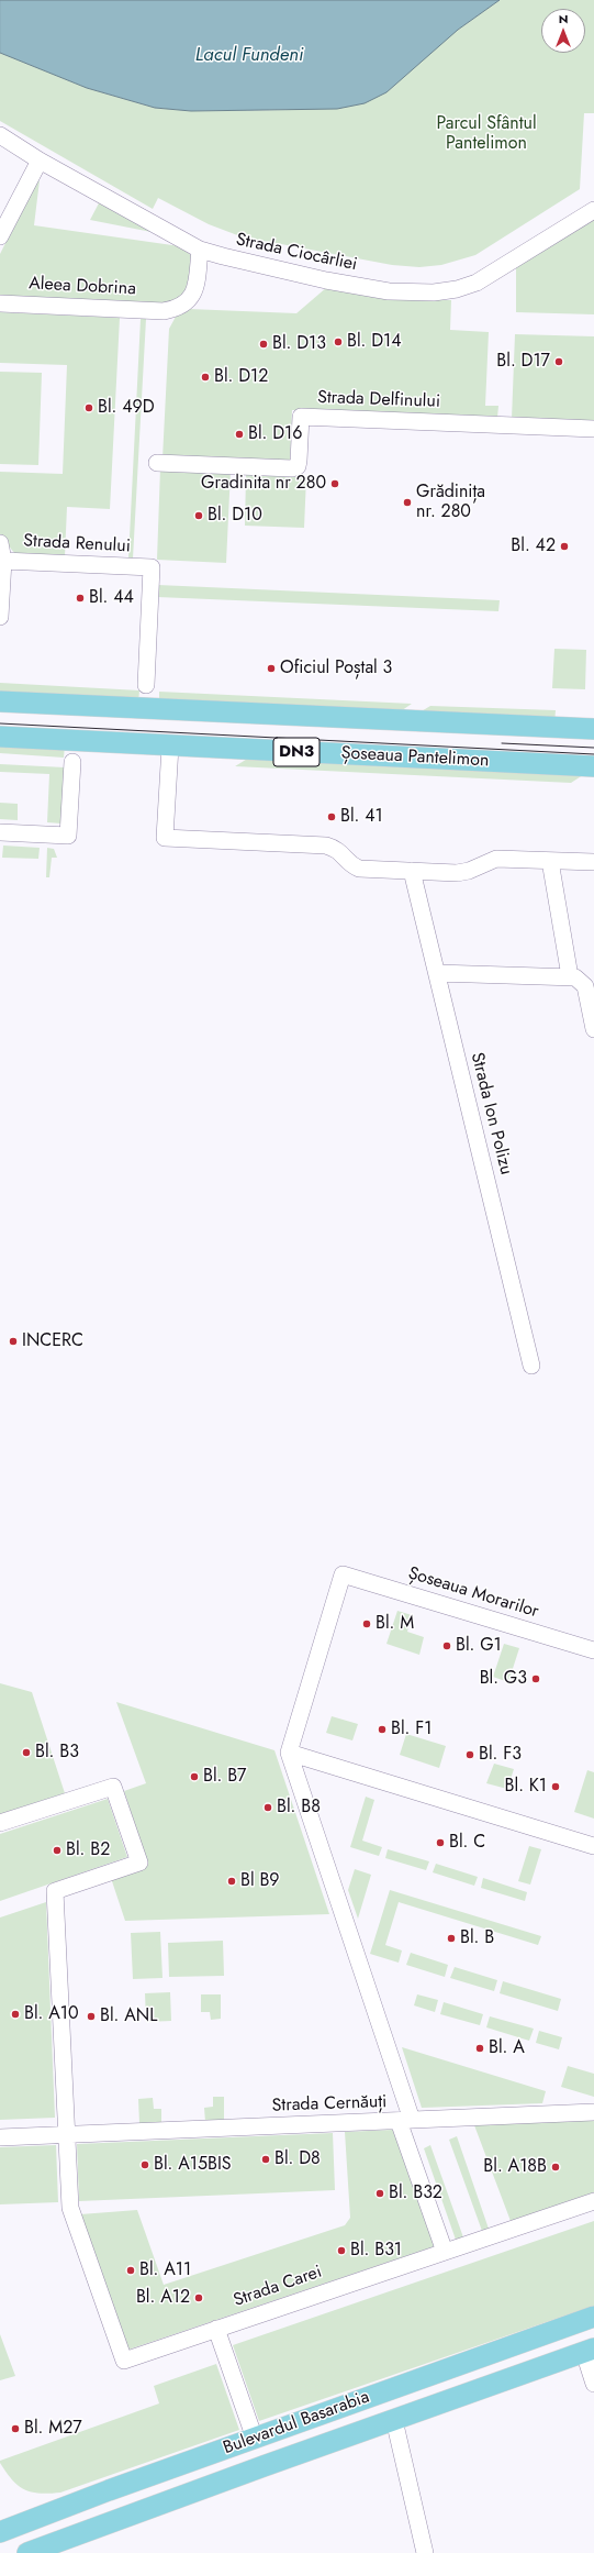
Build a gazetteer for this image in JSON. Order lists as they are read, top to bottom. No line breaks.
{"streets":{"main road":["DN3","Șoseaua Pantelimon","Bulevardul Basarabia"],"street":["Strada Ciocârliei","Aleea Dobrina","Strada Delfinului","Strada Renului","Strada Ion Polizu","Șoseaua Morarilor","Strada Cernăuți","Strada Carei"]},"crossings":[["Strada Ciocârliei","Aleea Dobrina"],["Strada Cernăuți","Strada Carei"]],"water":["Lacul Fundeni"],"parks":["Parcul Sfântul Pantelimon"],"places":["Bl. D14","Bl. D13","Bl. D17","Bl. D12","Bl. 49D","Bl. D16","Gradinita nr 280","Grădinița nr. 280","Bl. D10","Bl. 42","Bl. 44","Oficiul Poștal 3","Bl. 41","INCERC","Bl. M","Bl. G1","Bl. G3","Bl. F1","Bl. B3","Bl. F3","Bl. B7","Bl. K1","Bl. B8","Bl. C","Bl. B2","Bl B9","Bl. B","Bl. A10","Bl. ANL","Bl. A","Bl. D8","Bl. A15BIS","Bl. A18B","Bl. B32","Bl. B31","Bl. A11","Bl. A12","Bl. M27"],"north":"top"}
